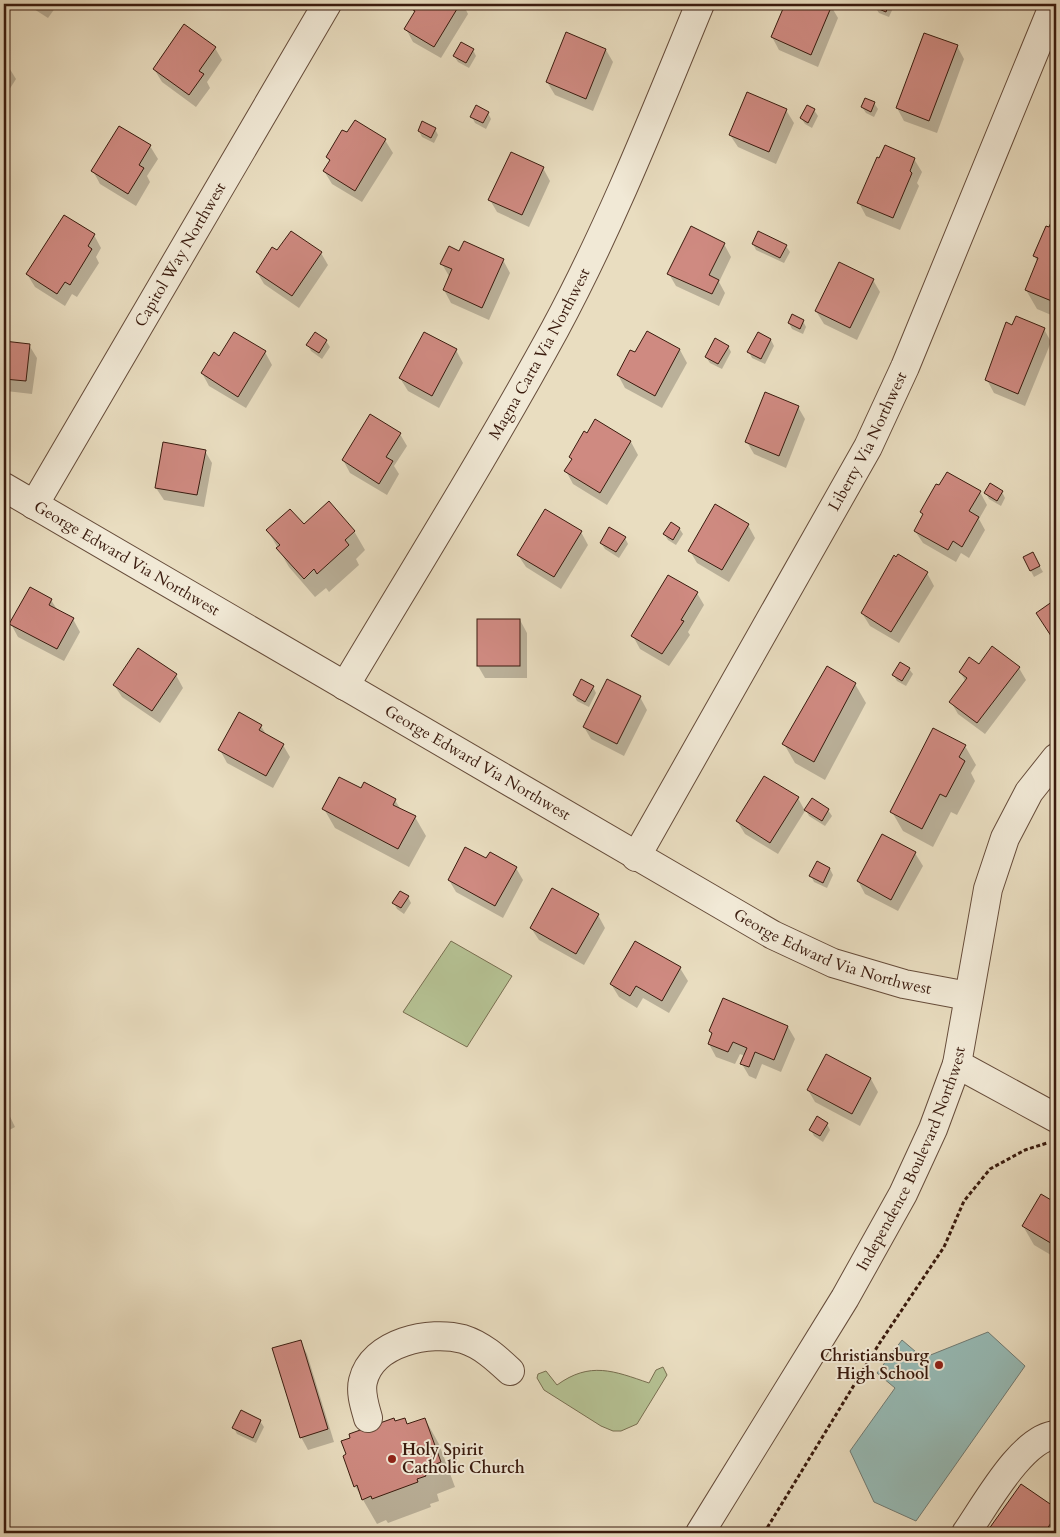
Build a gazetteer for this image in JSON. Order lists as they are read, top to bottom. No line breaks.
{"streets":{"street":["Capitol Way Northwest","Magna Carta Via Northwest","Liberty Via Northwest","George Edward Via Northwest","Independence Boulevard Northwest"]},"crossings":[["Capitol Way Northwest","George Edward Via Northwest"],["Magna Carta Via Northwest","George Edward Via Northwest"],["Liberty Via Northwest","George Edward Via Northwest"],["George Edward Via Northwest","Independence Boulevard Northwest"]],"places":["Christiansburg High School","Holy Spirit Catholic Church"]}
